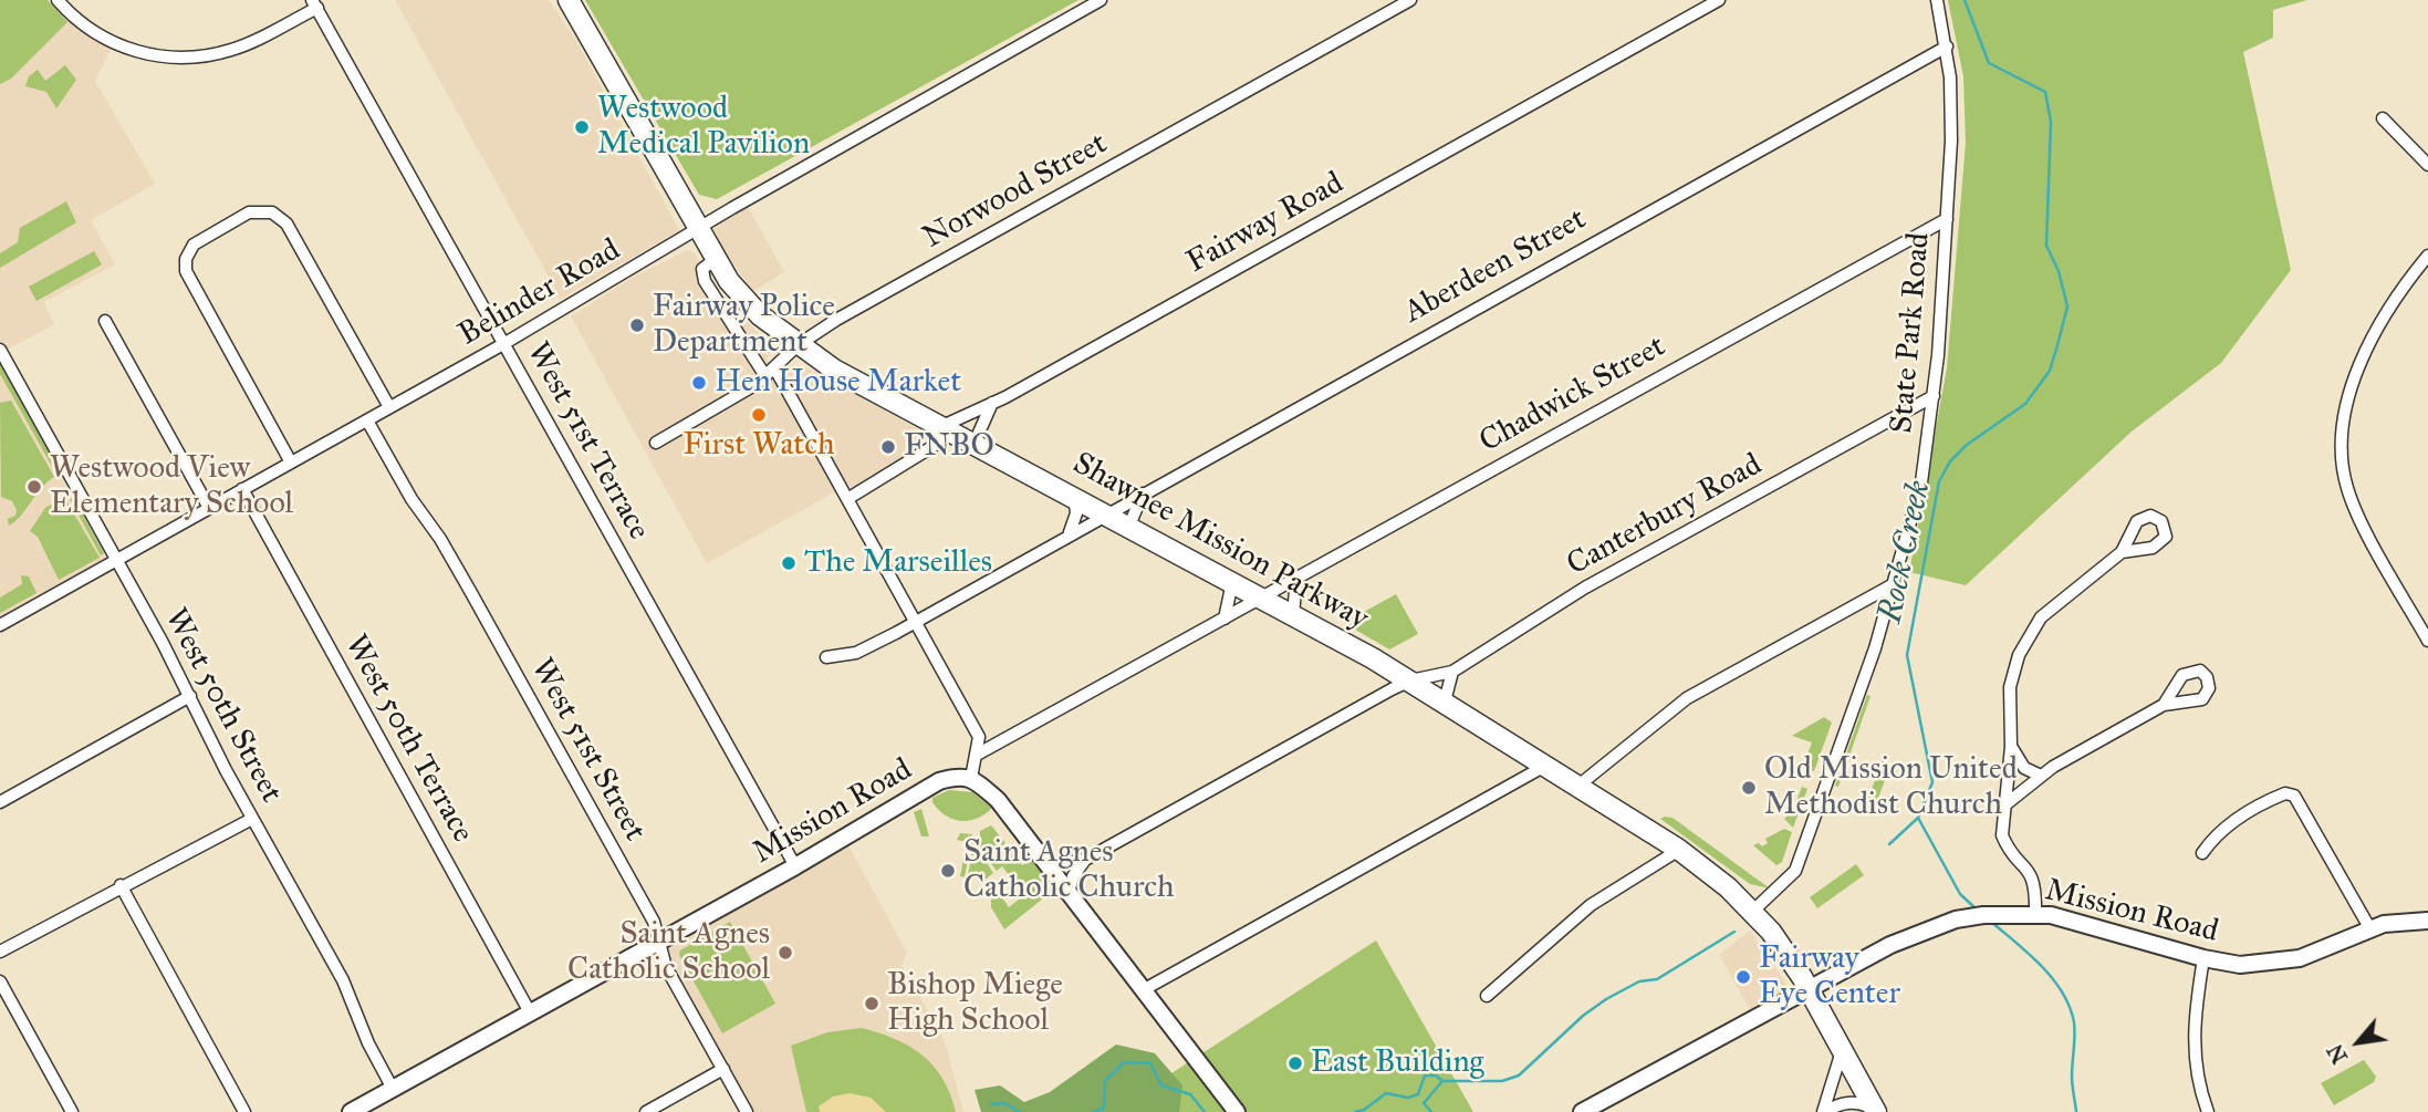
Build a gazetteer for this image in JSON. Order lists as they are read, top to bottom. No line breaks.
{"streets":{"highway":["Shawnee Mission Parkway"],"main road":["Mission Road"],"street":["Norwood Street","Fairway Road","Aberdeen Street","Belinder Road","State Park Road","Chadwick Street","West 51st Terrace","Canterbury Road","West 50th Street","West 50th Terrace","West 51st Street"]},"crossings":[["Norwood Street","Shawnee Mission Parkway"],["Fairway Road","Shawnee Mission Parkway"],["Aberdeen Street","State Park Road"],["Aberdeen Street","Shawnee Mission Parkway"],["Belinder Road","West 51st Terrace"],["Belinder Road","Shawnee Mission Parkway"],["Belinder Road","West 50th Street"],["Belinder Road","West 50th Terrace"],["Belinder Road","West 51st Street"],["State Park Road","Chadwick Street"],["State Park Road","Canterbury Road"],["State Park Road","Shawnee Mission Parkway"],["Chadwick Street","Shawnee Mission Parkway"],["West 51st Terrace","Mission Road"],["Canterbury Road","Shawnee Mission Parkway"],["Shawnee Mission Parkway","Mission Road"],["West 50th Street","Mission Road"],["West 50th Terrace","Mission Road"],["West 51st Street","Mission Road"]],"water":["Rock Creek"],"places":["Westwood Medical Pavilion","Fairway Police Department","Hen House Market","First Watch","FNBO","Westwood View Elementary School","The Marseilles","Old Mission United Methodist Church","Saint Agnes Catholic Church","Saint Agnes Catholic School","Fairway Eye Center","Bishop Miege High School","East Building"],"north":"bottom left"}
